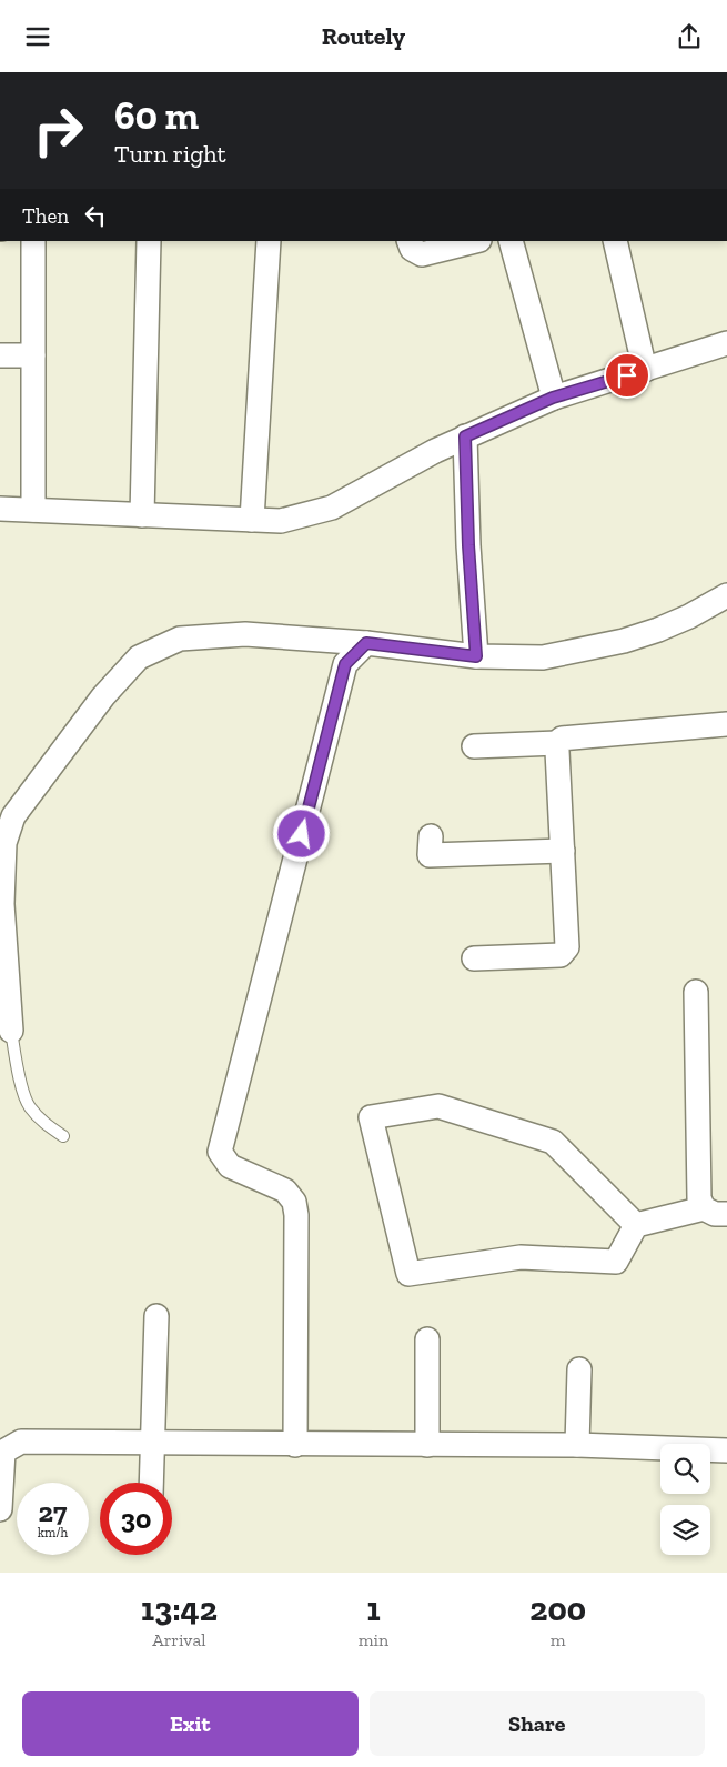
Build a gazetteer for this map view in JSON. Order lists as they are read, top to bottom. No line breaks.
{"page":{"header":"Routely","turn":["60 m","Turn right"],"then":"Then","speed":"27 km/h","limit":"30","eta":["13:42","Arrival","1","min","200","m"],"buttons":["Exit","Share"]}}
